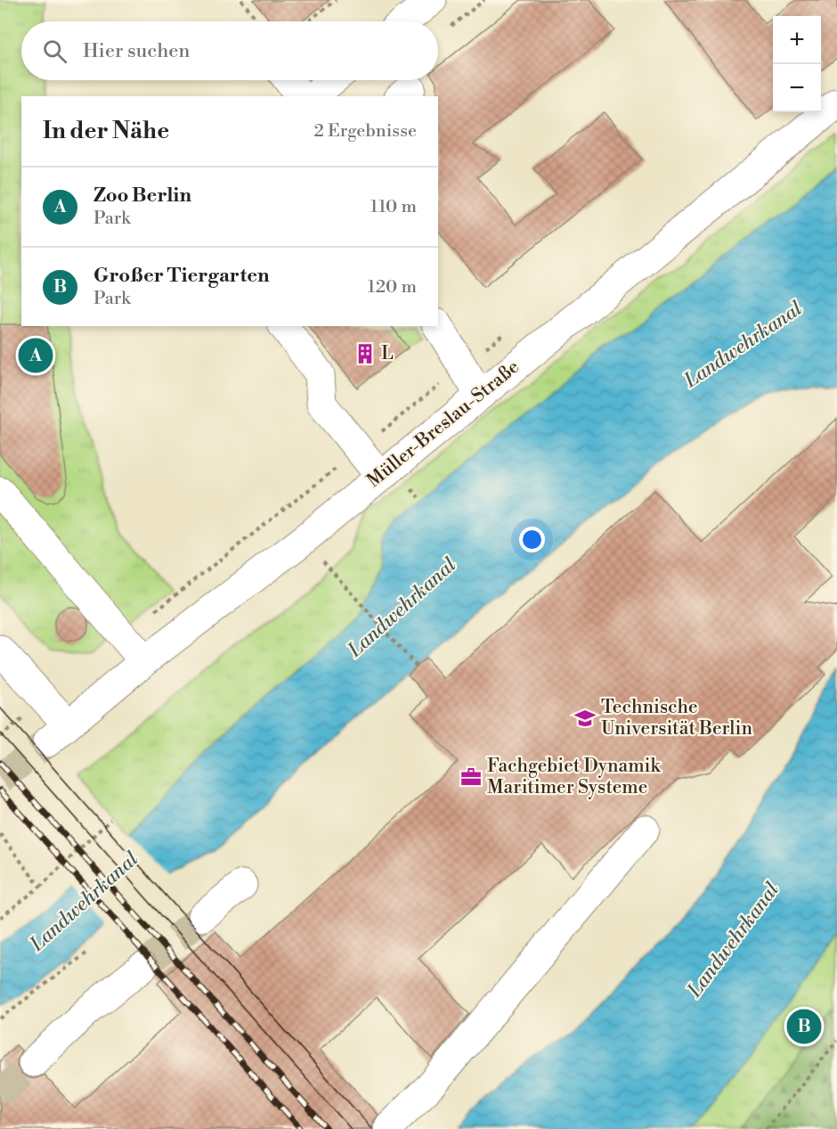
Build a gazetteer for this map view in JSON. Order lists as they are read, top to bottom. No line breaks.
{"streets":{"street":["Müller-Breslau-Straße"]},"water":["Landwehrkanal"],"places":{"building":["L"],"school or university":["Technische Universität Berlin"],"office":["Fachgebiet Dynamik Maritimer Systeme"]},"page":{"map_buttons":["+","−"],"search":"Hier suchen","heading":["In der Nähe","2 Ergebnisse"],"list":[{"mark":"A","name":"Zoo Berlin","note":"Park","value":"110 m"},{"mark":"B","name":"Großer Tiergarten","note":"Park","value":"120 m"}],"pins":["A","B"]}}
